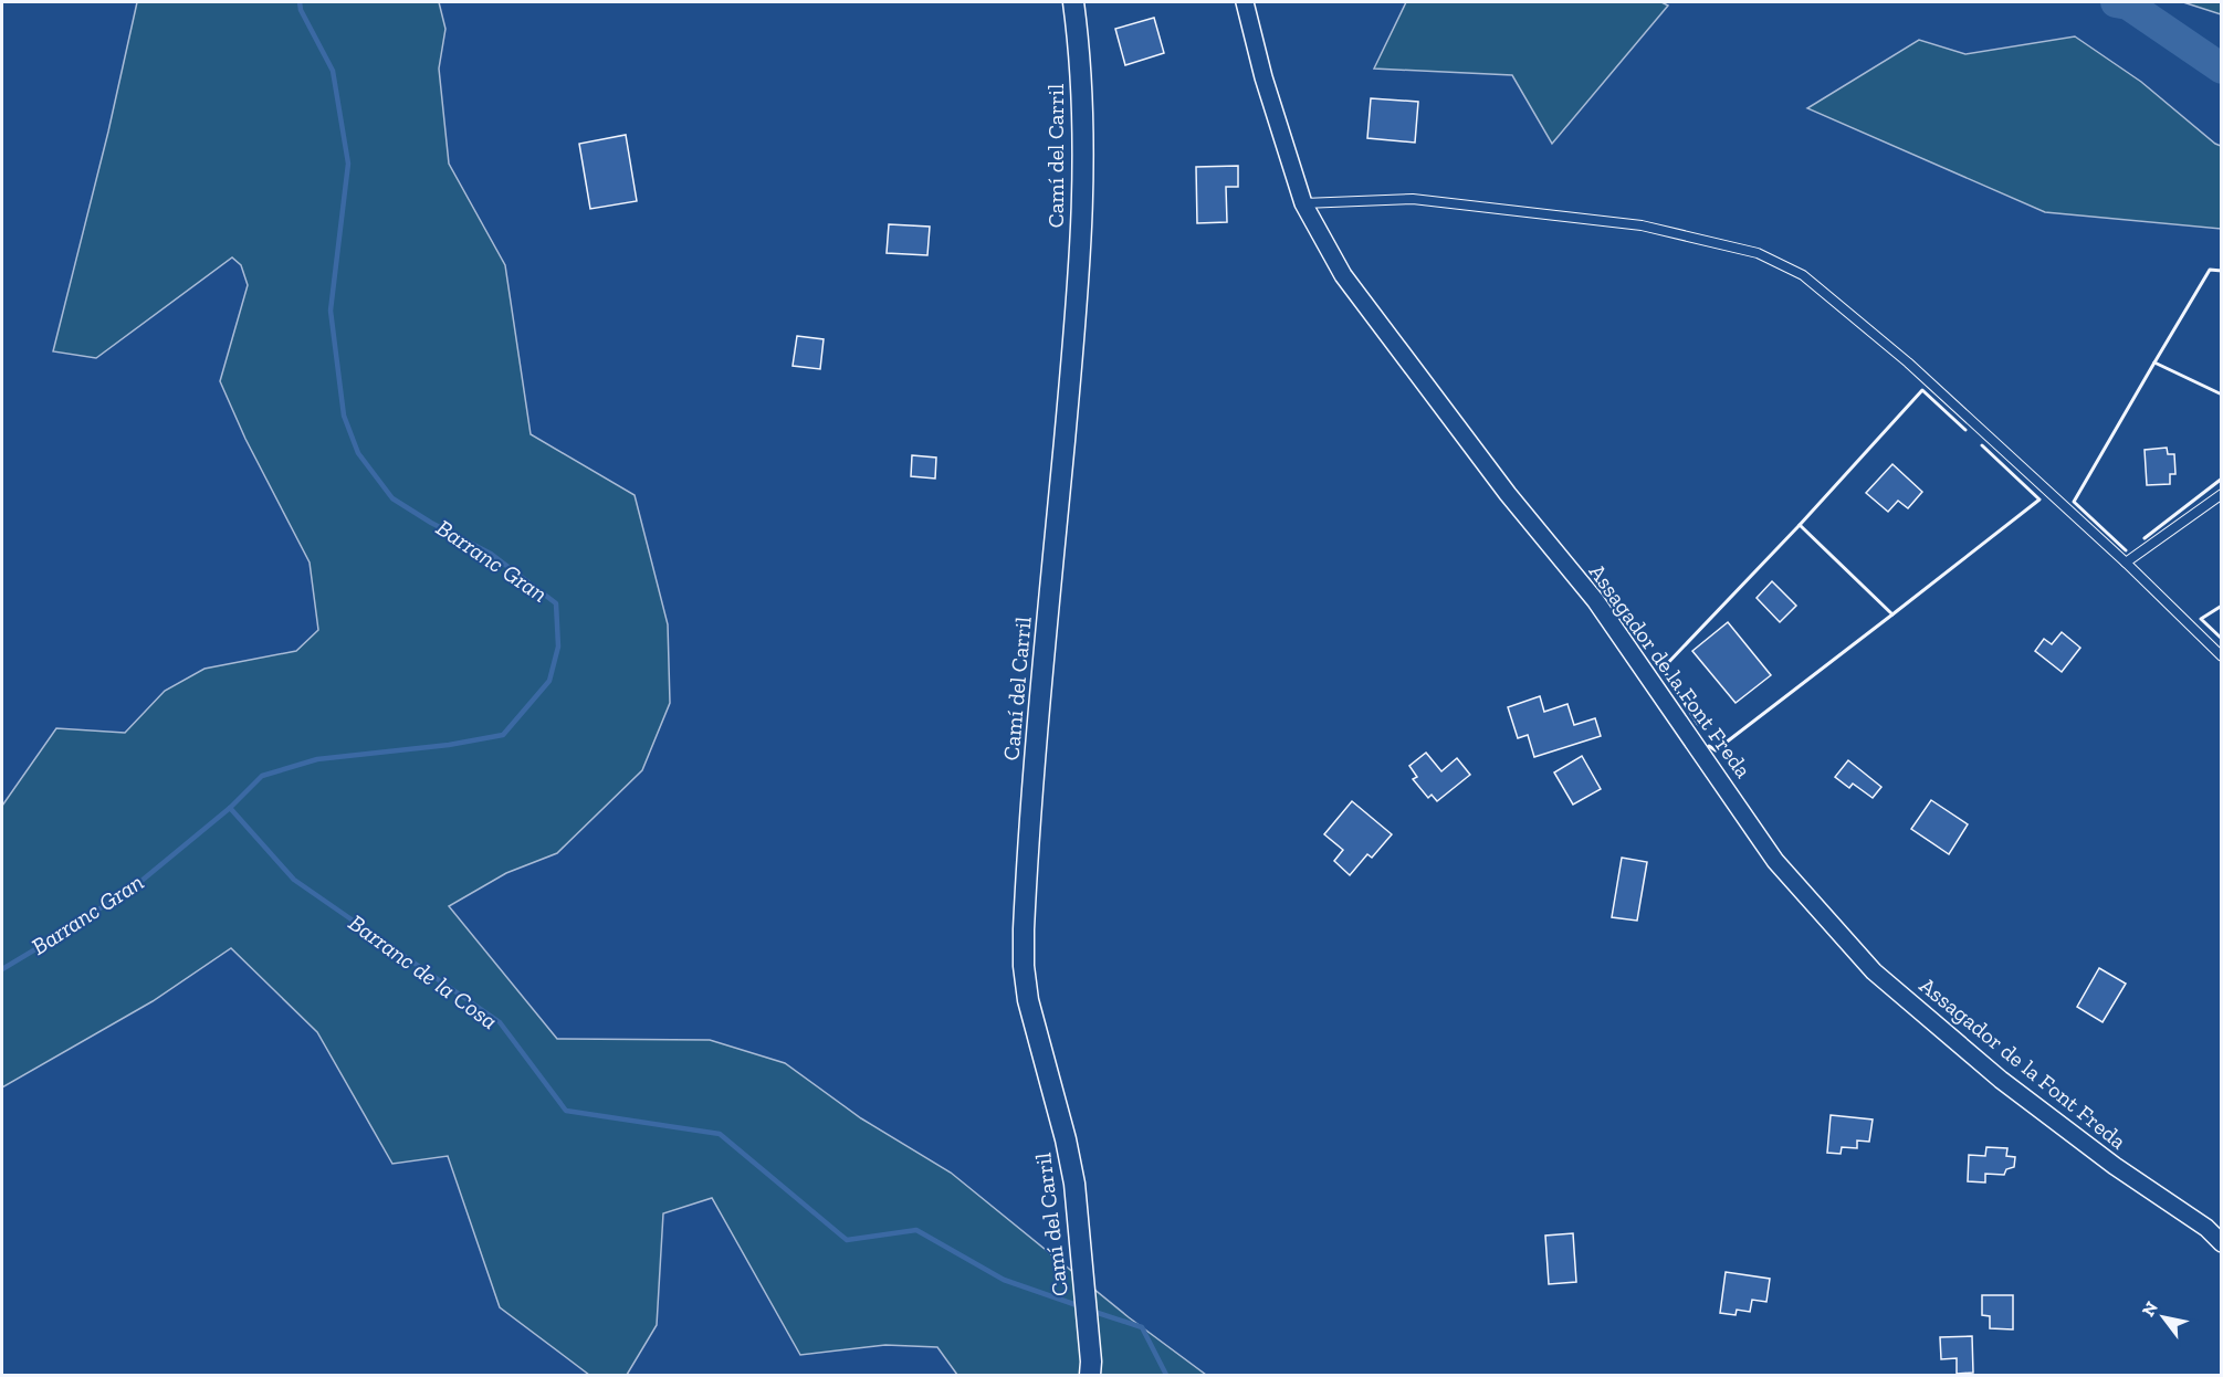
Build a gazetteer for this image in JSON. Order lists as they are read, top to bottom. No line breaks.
{"streets":{"street":["Camí del Carril","Assagador de la Font Freda"]},"water":["Barranc Gran","Barranc de la Cosa"],"north":"top left"}
